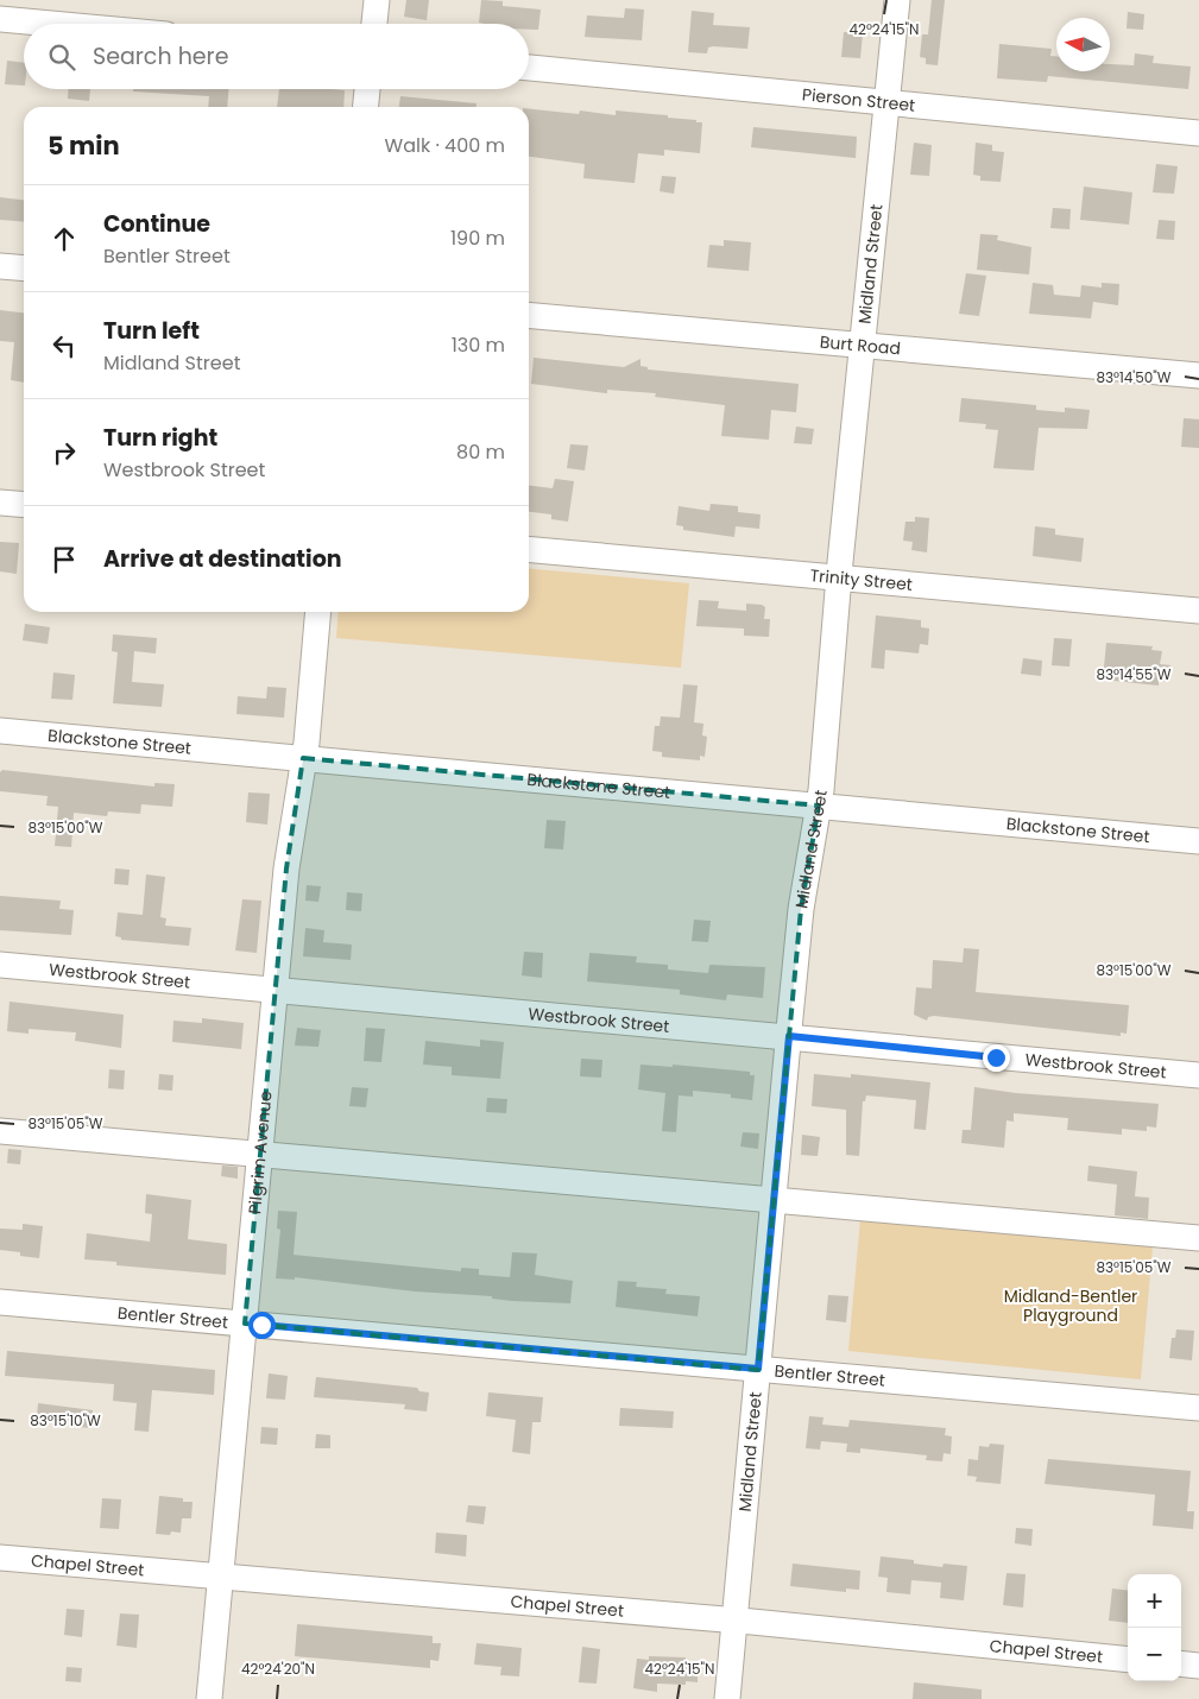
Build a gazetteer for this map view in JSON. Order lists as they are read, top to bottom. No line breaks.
{"streets":{"street":["Pierson Street","Midland Street","Burt Road","Trinity Street","Blackstone Street","Westbrook Street","Pilgrim Avenue","Bentler Street","Chapel Street"]},"crossings":[["Pierson Street","Midland Street"],["Midland Street","Burt Road"],["Midland Street","Trinity Street"],["Midland Street","Blackstone Street"],["Midland Street","Westbrook Street"],["Midland Street","Bentler Street"],["Midland Street","Chapel Street"],["Blackstone Street","Pilgrim Avenue"],["Westbrook Street","Pilgrim Avenue"],["Pilgrim Avenue","Bentler Street"],["Pilgrim Avenue","Chapel Street"]],"parks":["Midland-Bentler Playground"],"north":"left","page":{"search":"Search here","heading":["5 min","Walk · 400 m"],"list":[["Continue","Bentler Street","190 m"],["Turn left","Midland Street","130 m"],["Turn right","Westbrook Street","80 m"],"Arrive at destination"],"map_buttons":["+","−"]},"coordinates":["42°24'15\"N","83°14'50\"W","83°14'55\"W","83°15'00\"W","83°15'05\"W","83°15'10\"W","42°24'20\"N"]}
